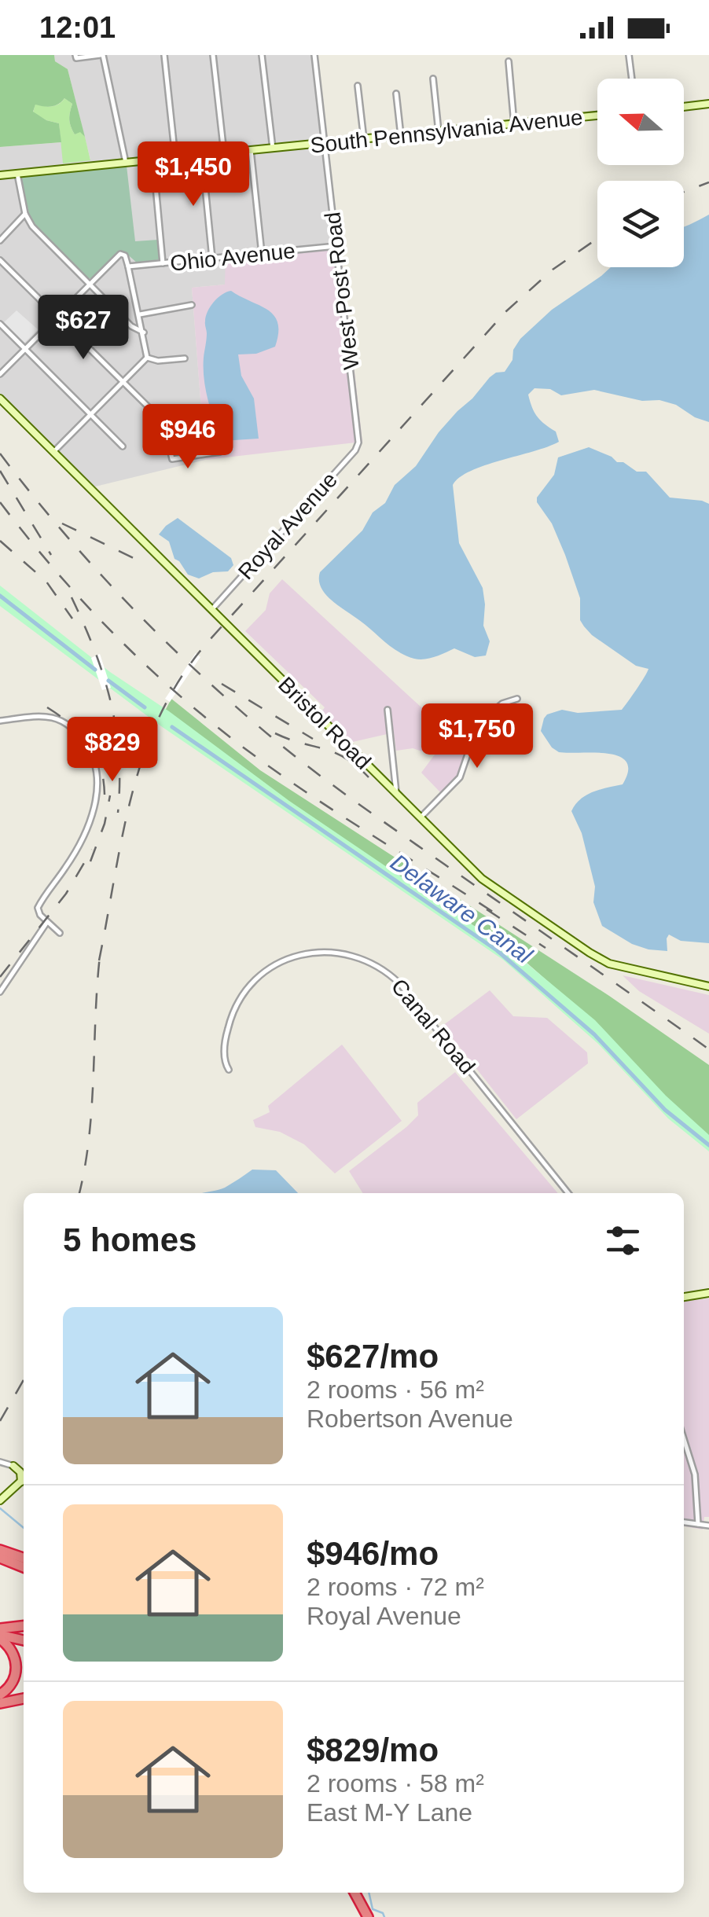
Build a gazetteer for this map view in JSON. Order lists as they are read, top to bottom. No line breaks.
{"streets":{"main road":["South Pennsylvania Avenue","Bristol Road"],"street":["Ohio Avenue","West Post Road","Royal Avenue","Canal Road"]},"crossings":[["South Pennsylvania Avenue","West Post Road"],["Ohio Avenue","West Post Road"],["West Post Road","Royal Avenue"],["Royal Avenue","Bristol Road"]],"water":["Delaware Canal"],"north":"left","page":{"status":"12:01","price":["$1,450","$627","$946","$1,750","$829"],"heading":"5 homes","list":[{"name":"$627/mo","note":"2 rooms · 56 m² · Robertson Avenue"},{"name":"$946/mo","note":"2 rooms · 72 m² · Royal Avenue"},{"name":"$829/mo","note":"2 rooms · 58 m² · East M-Y Lane"}]}}
